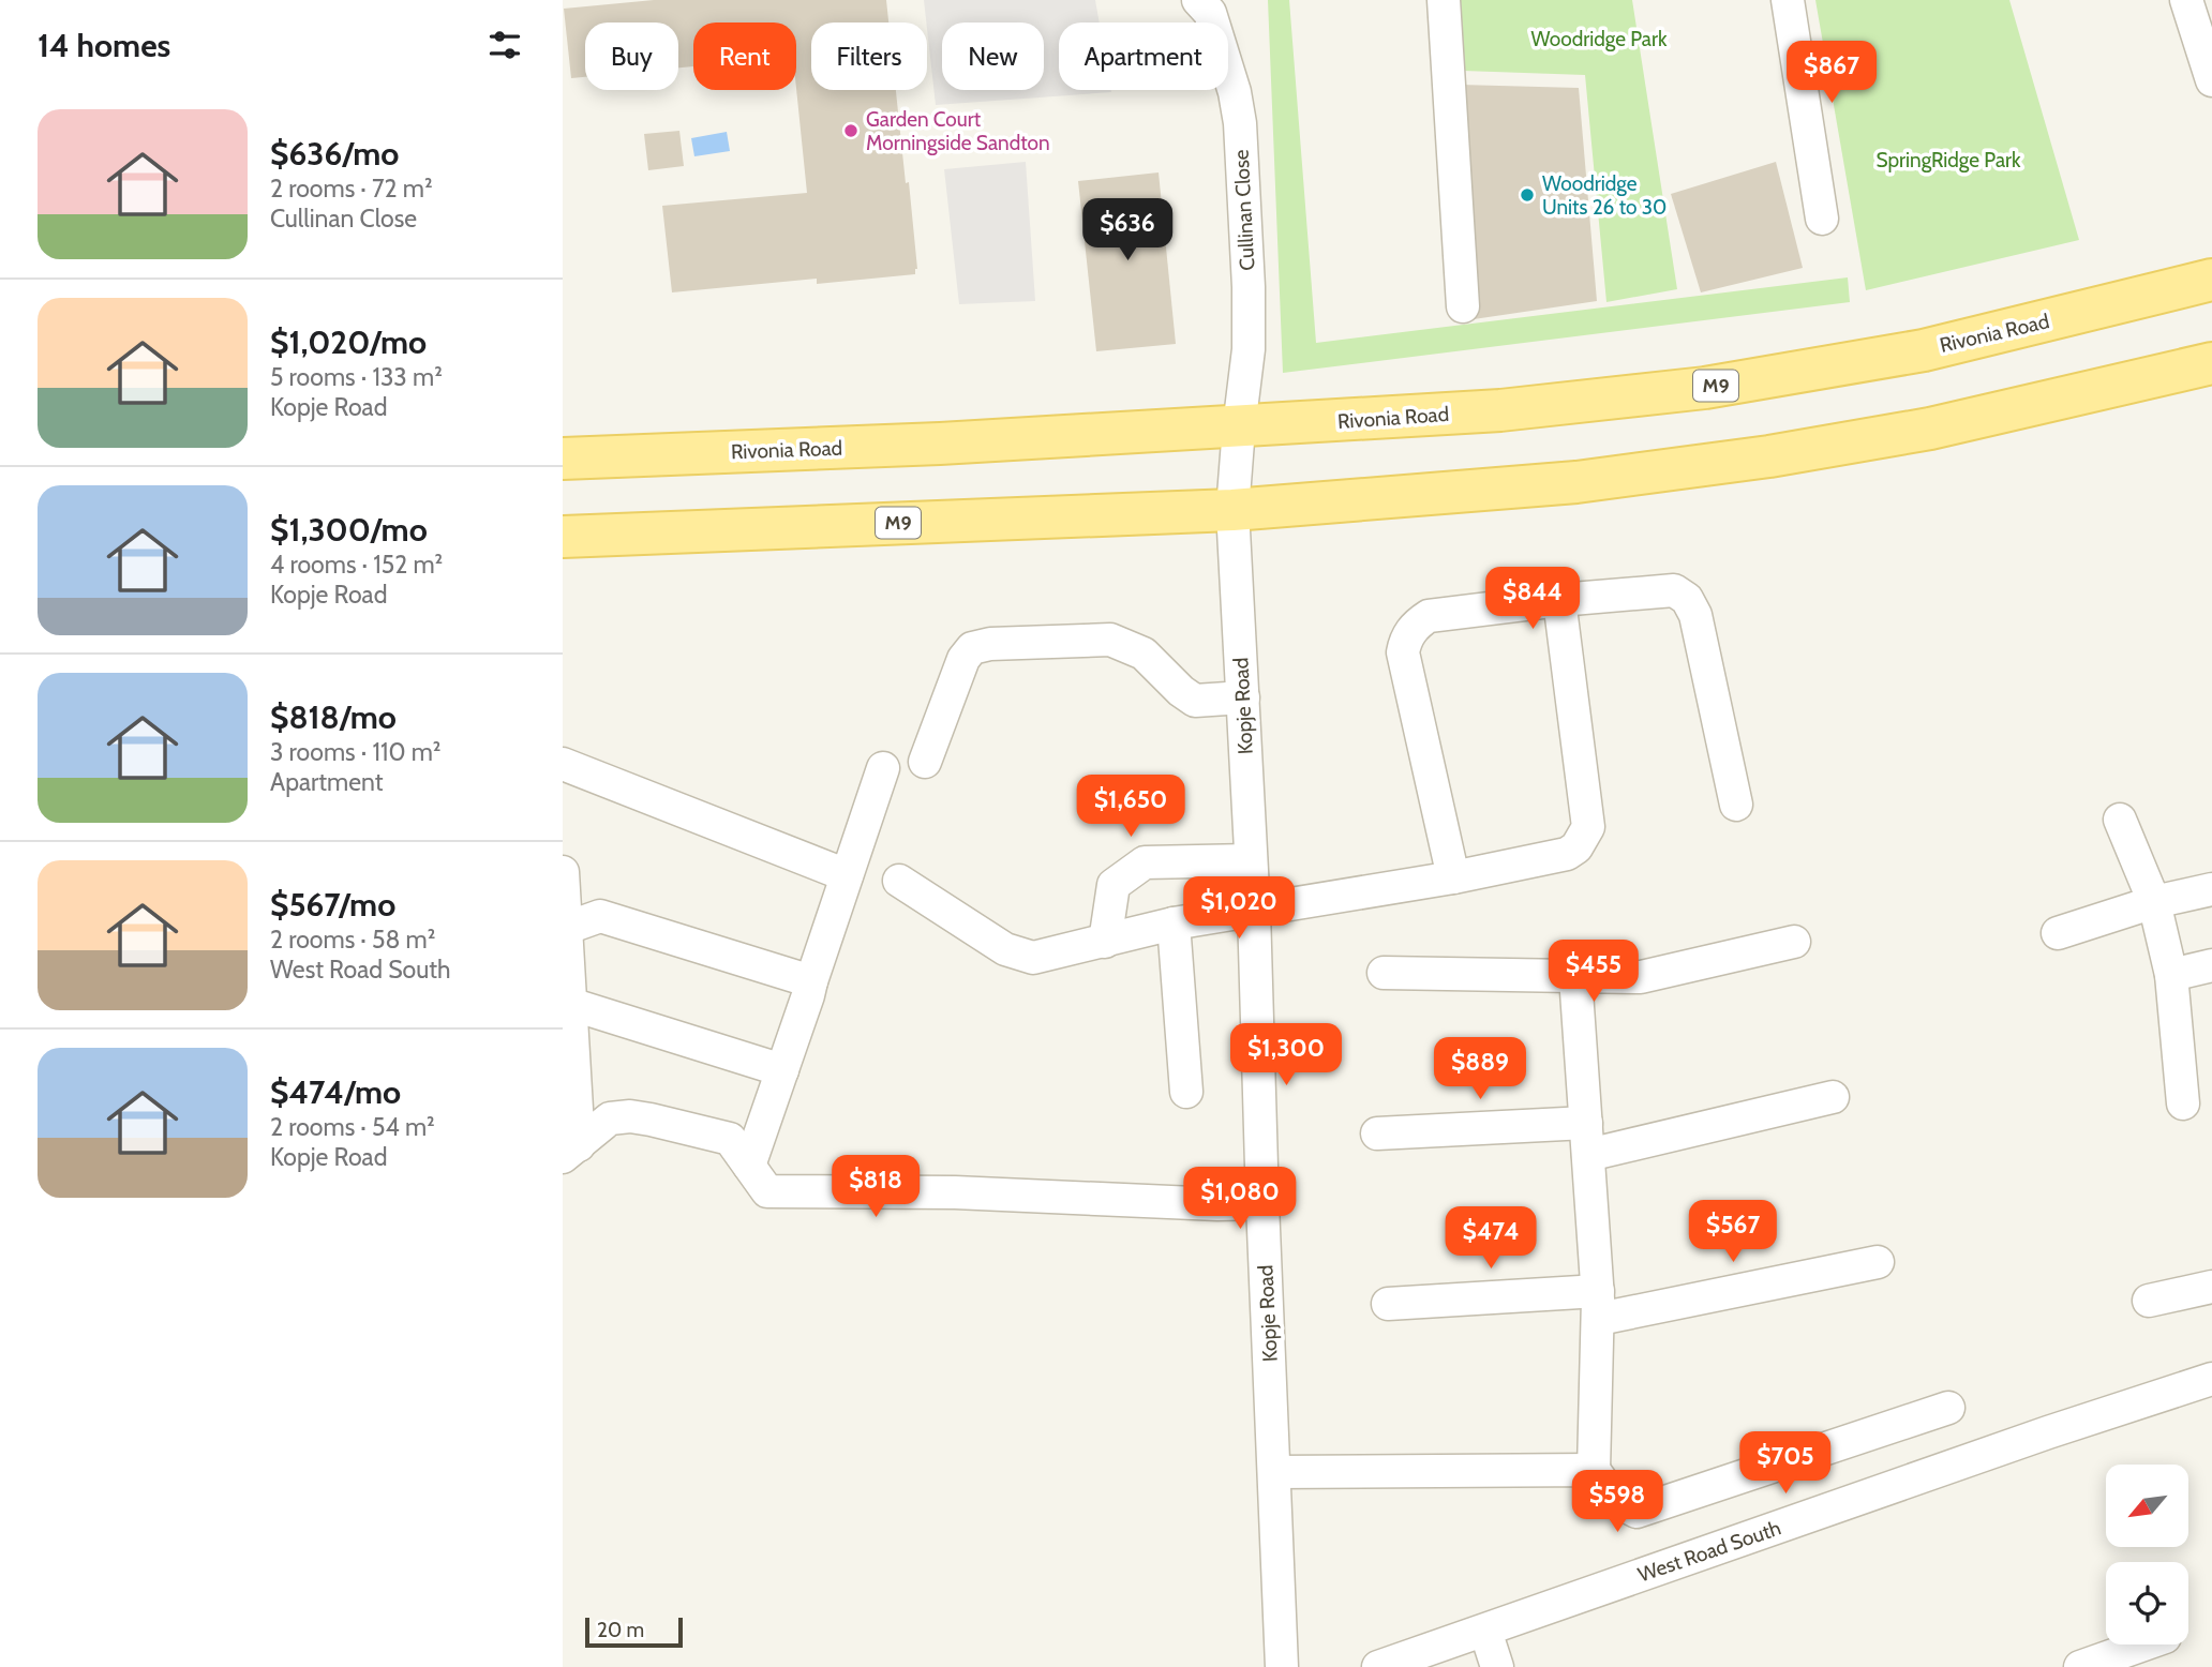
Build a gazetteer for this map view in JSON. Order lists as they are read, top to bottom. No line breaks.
{"streets":{"main road":["Rivonia Road","M9"],"street":["Cullinan Close","Kopje Road","West Road South"]},"crossings":[["Cullinan Close","Rivonia Road"],["Cullinan Close","M9"],["Cullinan Close","Kopje Road"],["M9","Kopje Road"]],"parks":["Woodridge Park","SpringRidge Park"],"places":["Garden Court Morningside Sandton","Woodridge Units 26 to 30"],"scale_bar":"20 m","north":"bottom left","page":{"heading":"14 homes","chip":["Buy","Rent","Filters","New","Apartment"],"price":["$867","$636","$844","$1,650","$1,020","$455","$1,300","$889","$818","$1,080","$567","$474","$705","$598"],"list":[{"name":"$636/mo","note":"2 rooms · 72 m² · Cullinan Close"},{"name":"$1,020/mo","note":"5 rooms · 133 m² · Kopje Road"},{"name":"$1,300/mo","note":"4 rooms · 152 m² · Kopje Road"},{"name":"$818/mo","note":"3 rooms · 110 m² · Apartment"},{"name":"$567/mo","note":"2 rooms · 58 m² · West Road South"},{"name":"$474/mo","note":"2 rooms · 54 m² · Kopje Road"}],"scale":"20 m"}}
